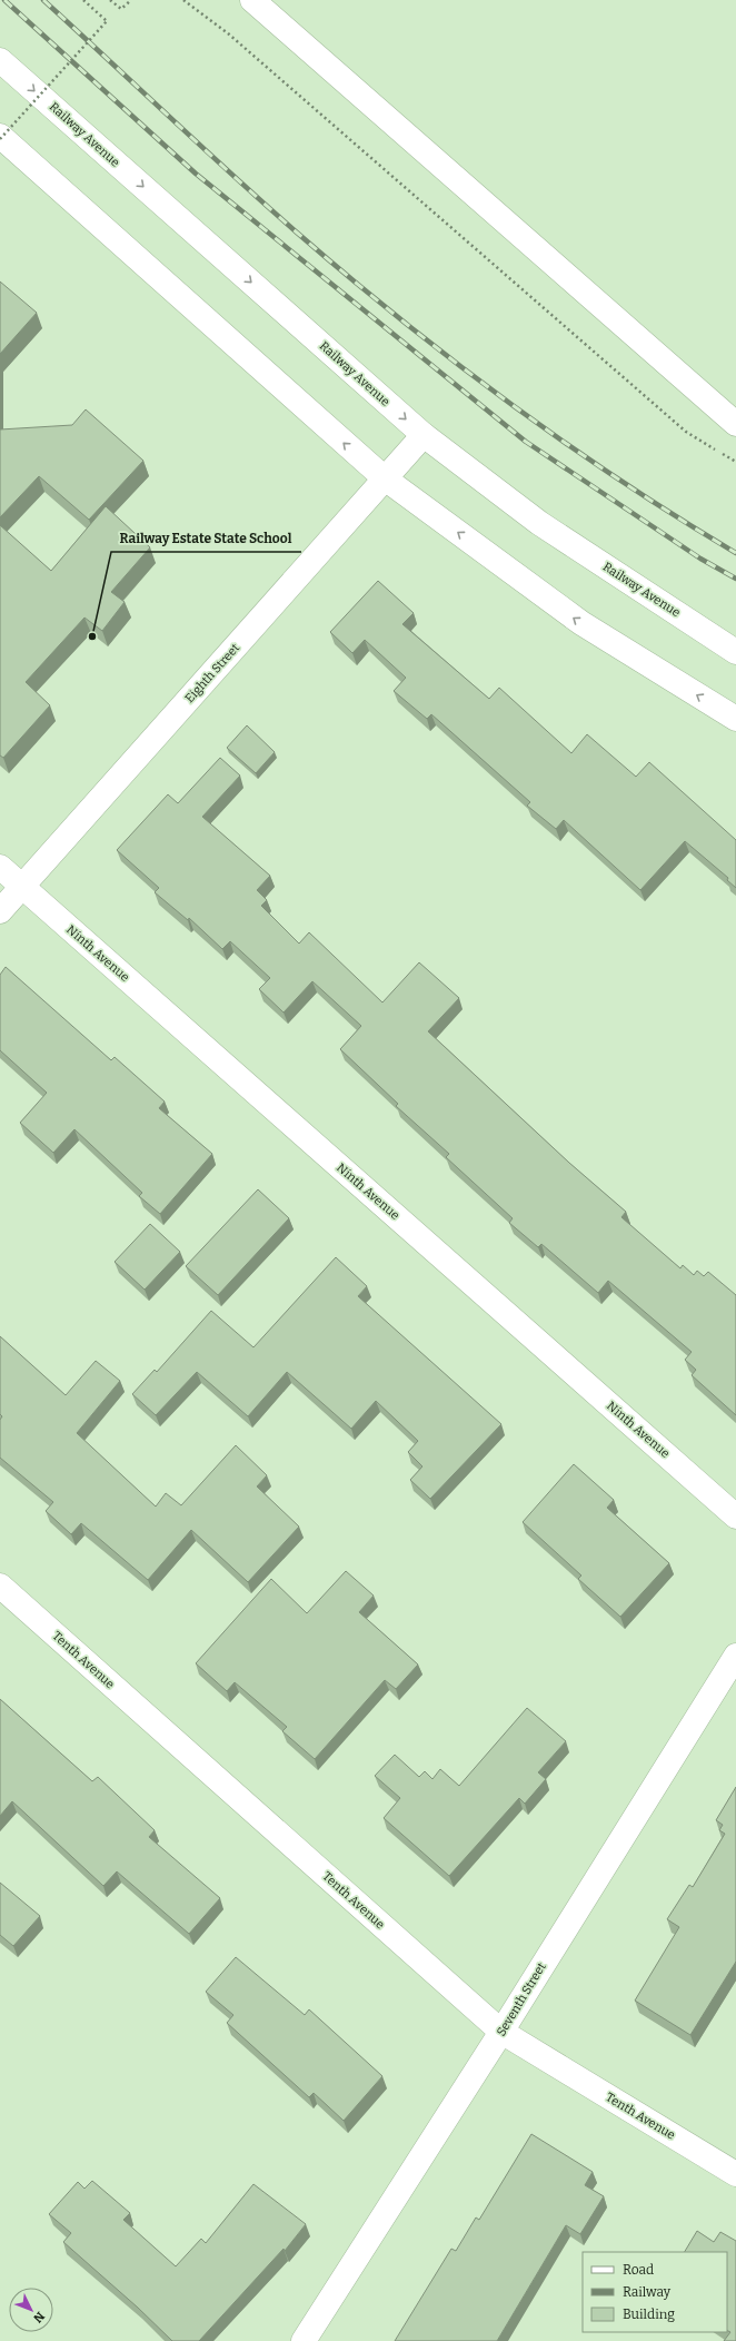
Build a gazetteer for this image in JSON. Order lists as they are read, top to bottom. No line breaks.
{"streets":{"street":["Railway Avenue","Eighth Street","Ninth Avenue","Tenth Avenue","Seventh Street"]},"crossings":[["Railway Avenue","Eighth Street"],["Eighth Street","Ninth Avenue"],["Tenth Avenue","Seventh Street"]],"places":["Railway Estate State School"],"legend":["Road","Railway","Building"],"north":"bottom right"}
